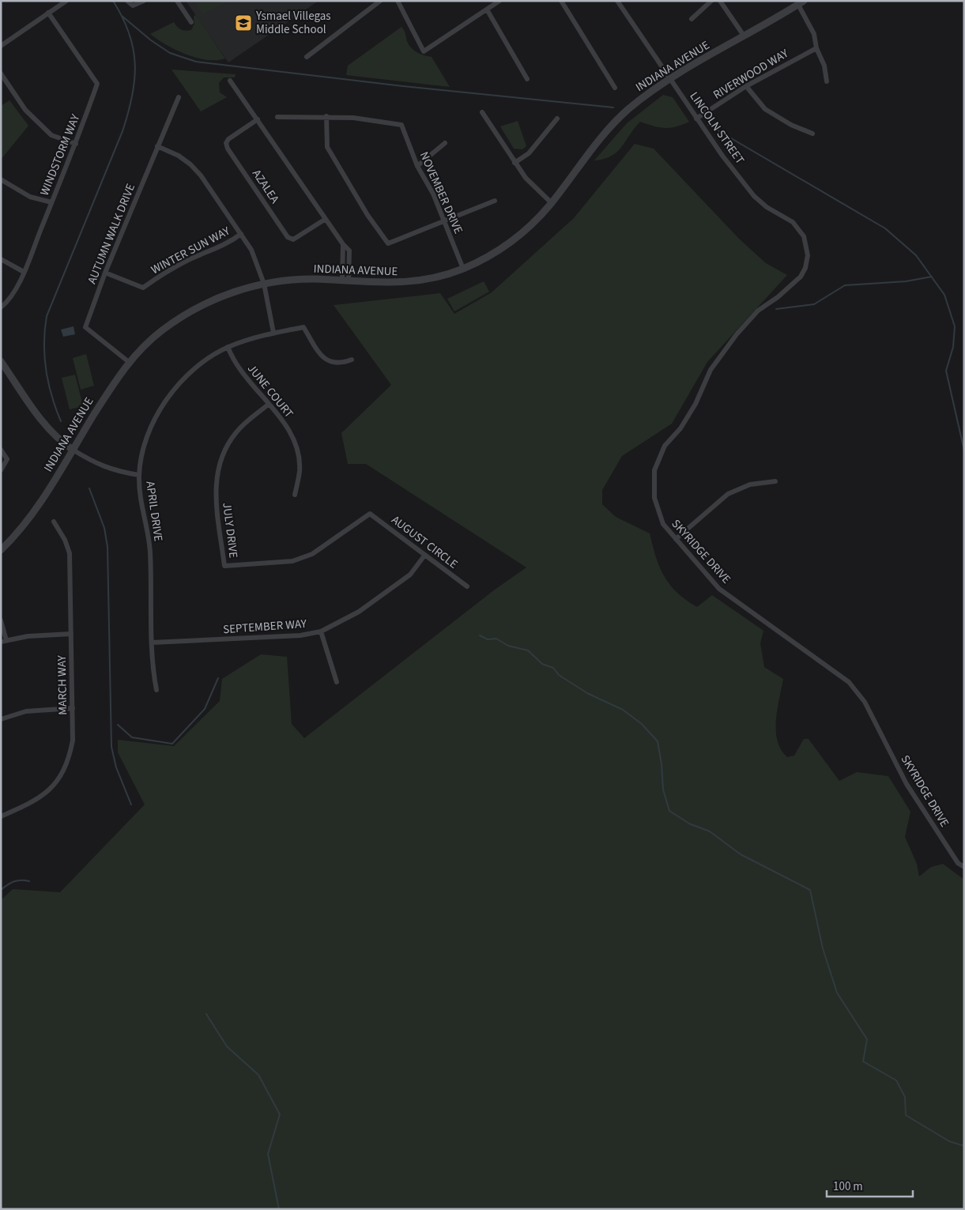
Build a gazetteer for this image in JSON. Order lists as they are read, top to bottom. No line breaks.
{"streets":{"street":["INDIANA AVENUE","RIVERWOOD WAY","LINCOLN STREET","WINDSTORM WAY","AZALEA","NOVEMBER DRIVE","AUTUMN WALK DRIVE","WINTER SUN WAY","JUNE COURT","APRIL DRIVE","JULY DRIVE","AUGUST CIRCLE","SKYRIDGE DRIVE","SEPTEMBER WAY","MARCH WAY"]},"crossings":[["INDIANA AVENUE","LINCOLN STREET"],["INDIANA AVENUE","NOVEMBER DRIVE"],["INDIANA AVENUE","AUTUMN WALK DRIVE"],["RIVERWOOD WAY","LINCOLN STREET"],["LINCOLN STREET","SKYRIDGE DRIVE"],["AUTUMN WALK DRIVE","WINTER SUN WAY"],["JUNE COURT","APRIL DRIVE"],["JUNE COURT","JULY DRIVE"],["APRIL DRIVE","SEPTEMBER WAY"],["JULY DRIVE","AUGUST CIRCLE"],["AUGUST CIRCLE","SEPTEMBER WAY"]],"places":{"school or university":["Ysmael Villegas Middle School"]},"scale_bar":"100 m"}
